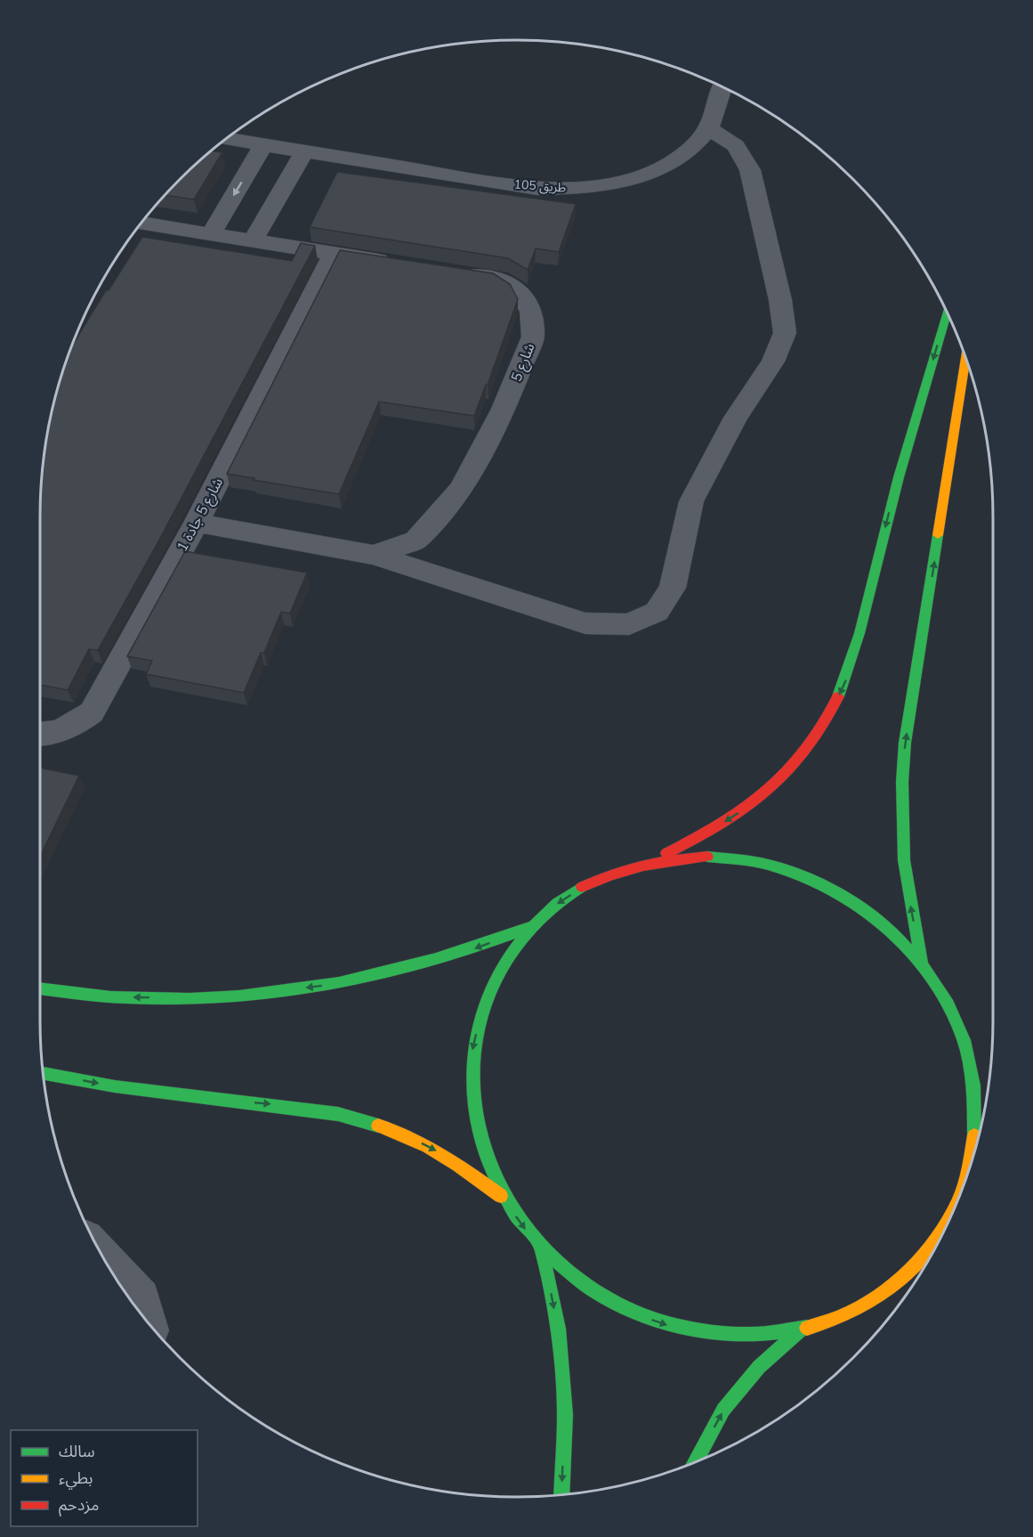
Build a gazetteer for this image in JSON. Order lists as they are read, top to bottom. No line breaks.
{"streets":{"street":["طريق 105","شارع 5","شارع 5 جادة 1"]},"crossings":[["شارع 5","شارع 5 جادة 1"]],"legend":["سالك","بطيء","مزدحم"]}
